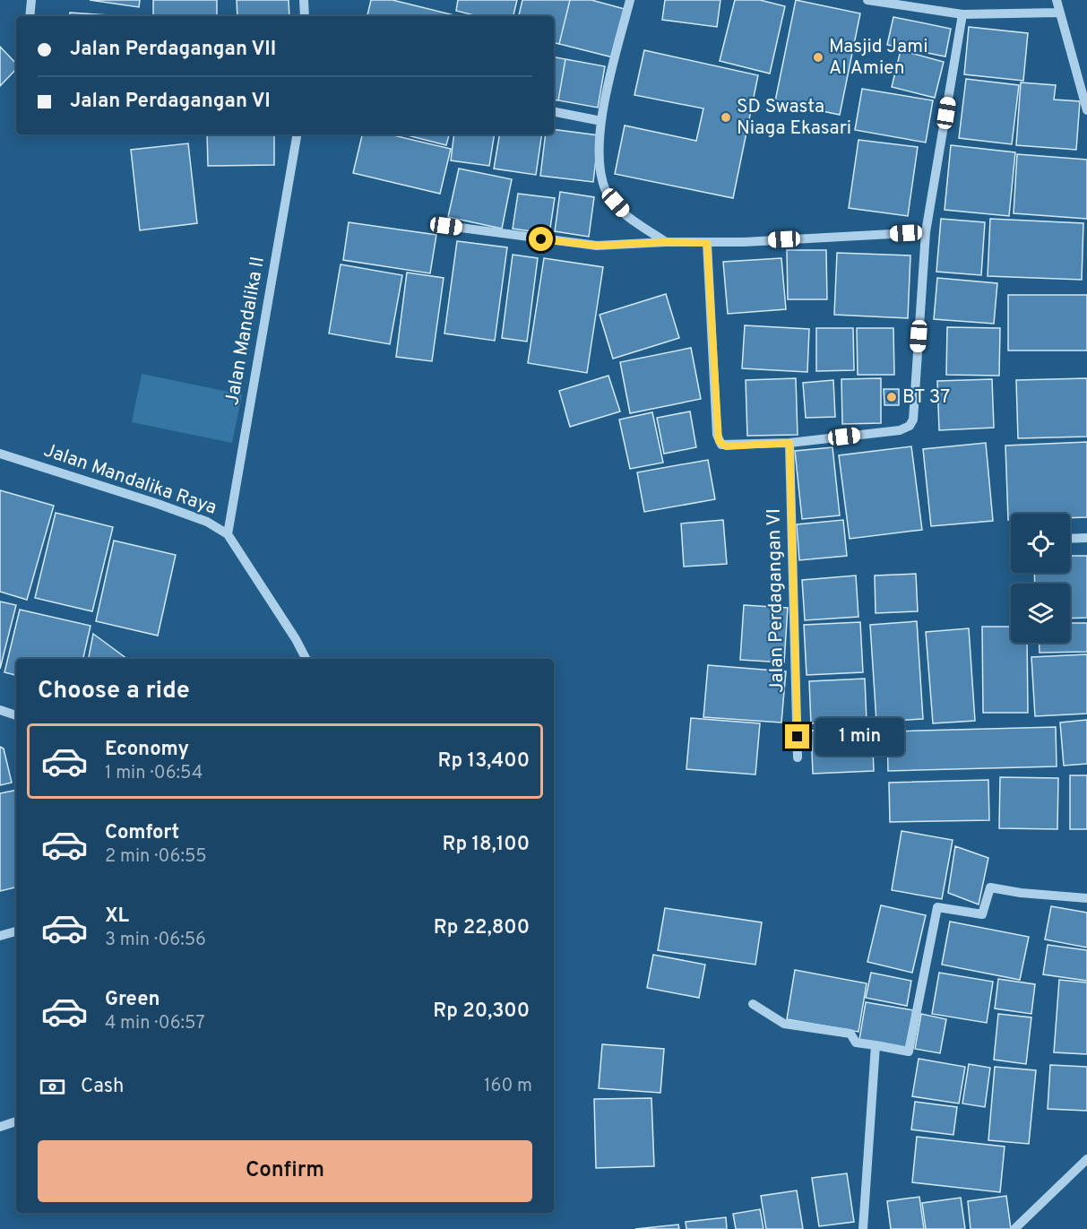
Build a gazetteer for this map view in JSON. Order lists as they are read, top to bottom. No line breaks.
{"streets":{"street":["Jalan Mandalika II","Jalan Mandalika Raya","Jalan Perdagangan VI"]},"crossings":[["Jalan Mandalika II","Jalan Mandalika Raya"]],"places":["Masjid Jami Al Amien","SD Swasta Niaga Ekasari","BT 37"],"page":{"banner":["Jalan Perdagangan VII","Jalan Perdagangan VI"],"heading":"Choose a ride","bubble":"1 min","list":[{"name":"Economy","note":"1 min · 06:54","value":"Rp 13,400"},{"name":"Comfort","note":"2 min · 06:55","value":"Rp 18,100"},{"name":"XL","note":"3 min · 06:56","value":"Rp 22,800"},{"name":"Green","note":"4 min · 06:57","value":"Rp 20,300"}],"pay":["Cash","160 m"],"buttons":"Confirm"}}
